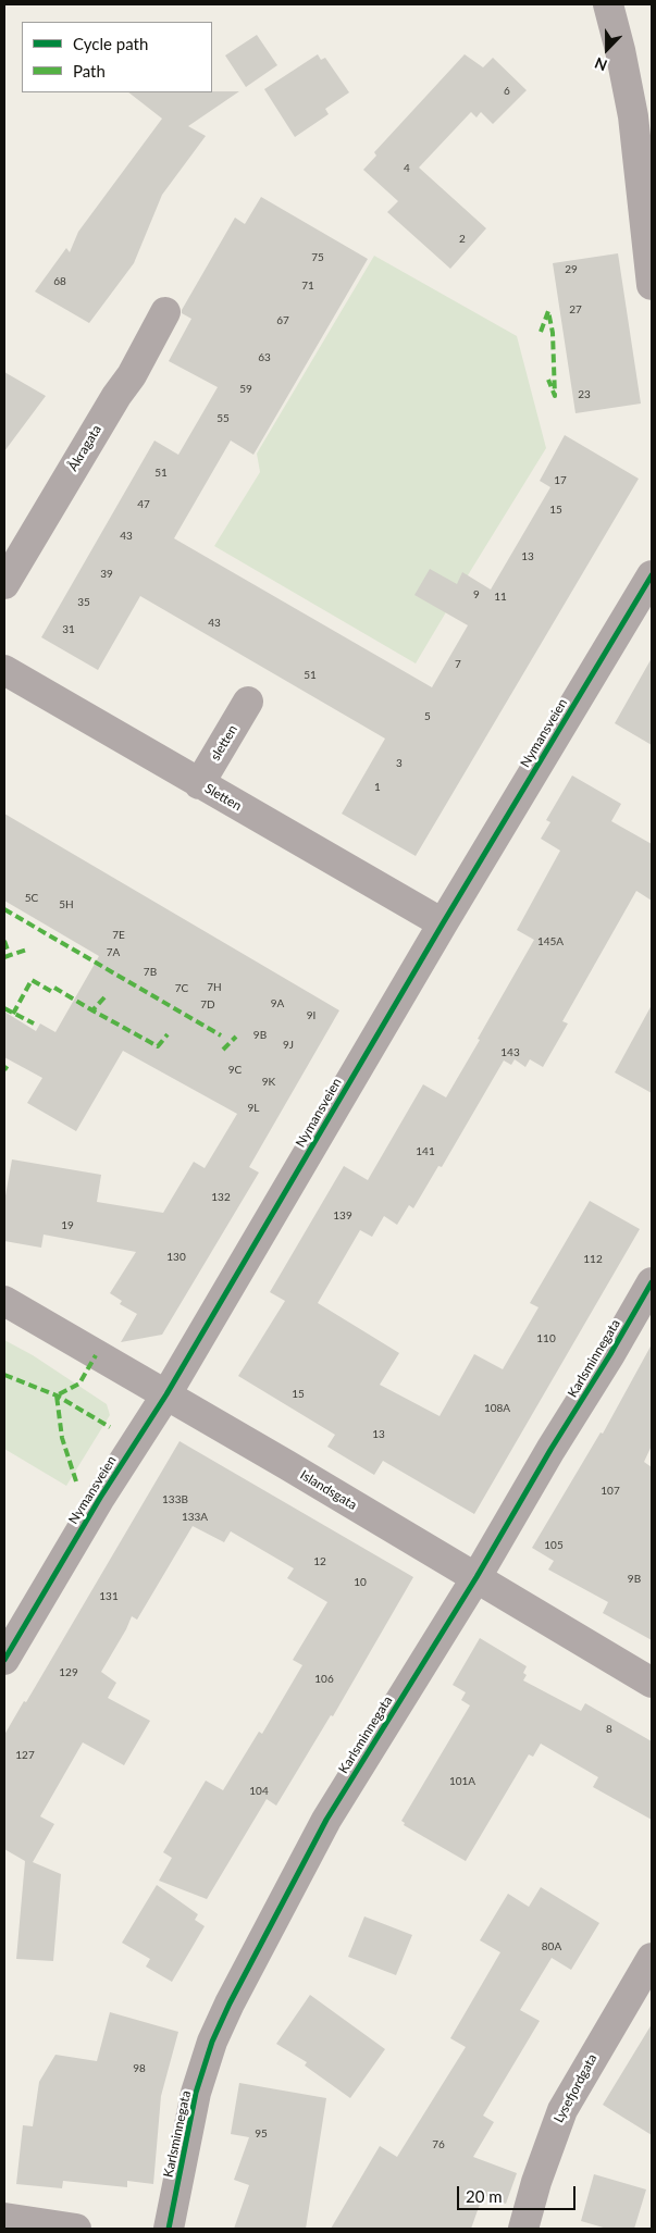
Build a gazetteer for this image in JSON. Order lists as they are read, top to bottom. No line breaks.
{"streets":{"street":["Åkragata","Nymansveien","sletten","Sletten","Karlsminnegata","Islandsgata","Lysefjordgata"]},"crossings":[["Nymansveien","Sletten"],["Nymansveien","Islandsgata"],["sletten","Sletten"],["Karlsminnegata","Islandsgata"]],"house_numbers":["6","4","2","75","29","68","71","27","67","63","59","23","55","51","17","47","15","43","13","39","9","11","35","43","31","7","51","5","3","1","5C","5H","7E","145A","7A","7B","7H","7C","9A","7D","9I","9B","9J","143","9C","9K","9L","141","132","139","19","130","112","110","15","108A","13","107","133B","133A","105","12","9B","10","131","129","106","8","127","101A","104","80A","98","95","76"],"legend":["Cycle path","Path"],"scale_bar":"20 m","north":"bottom"}
